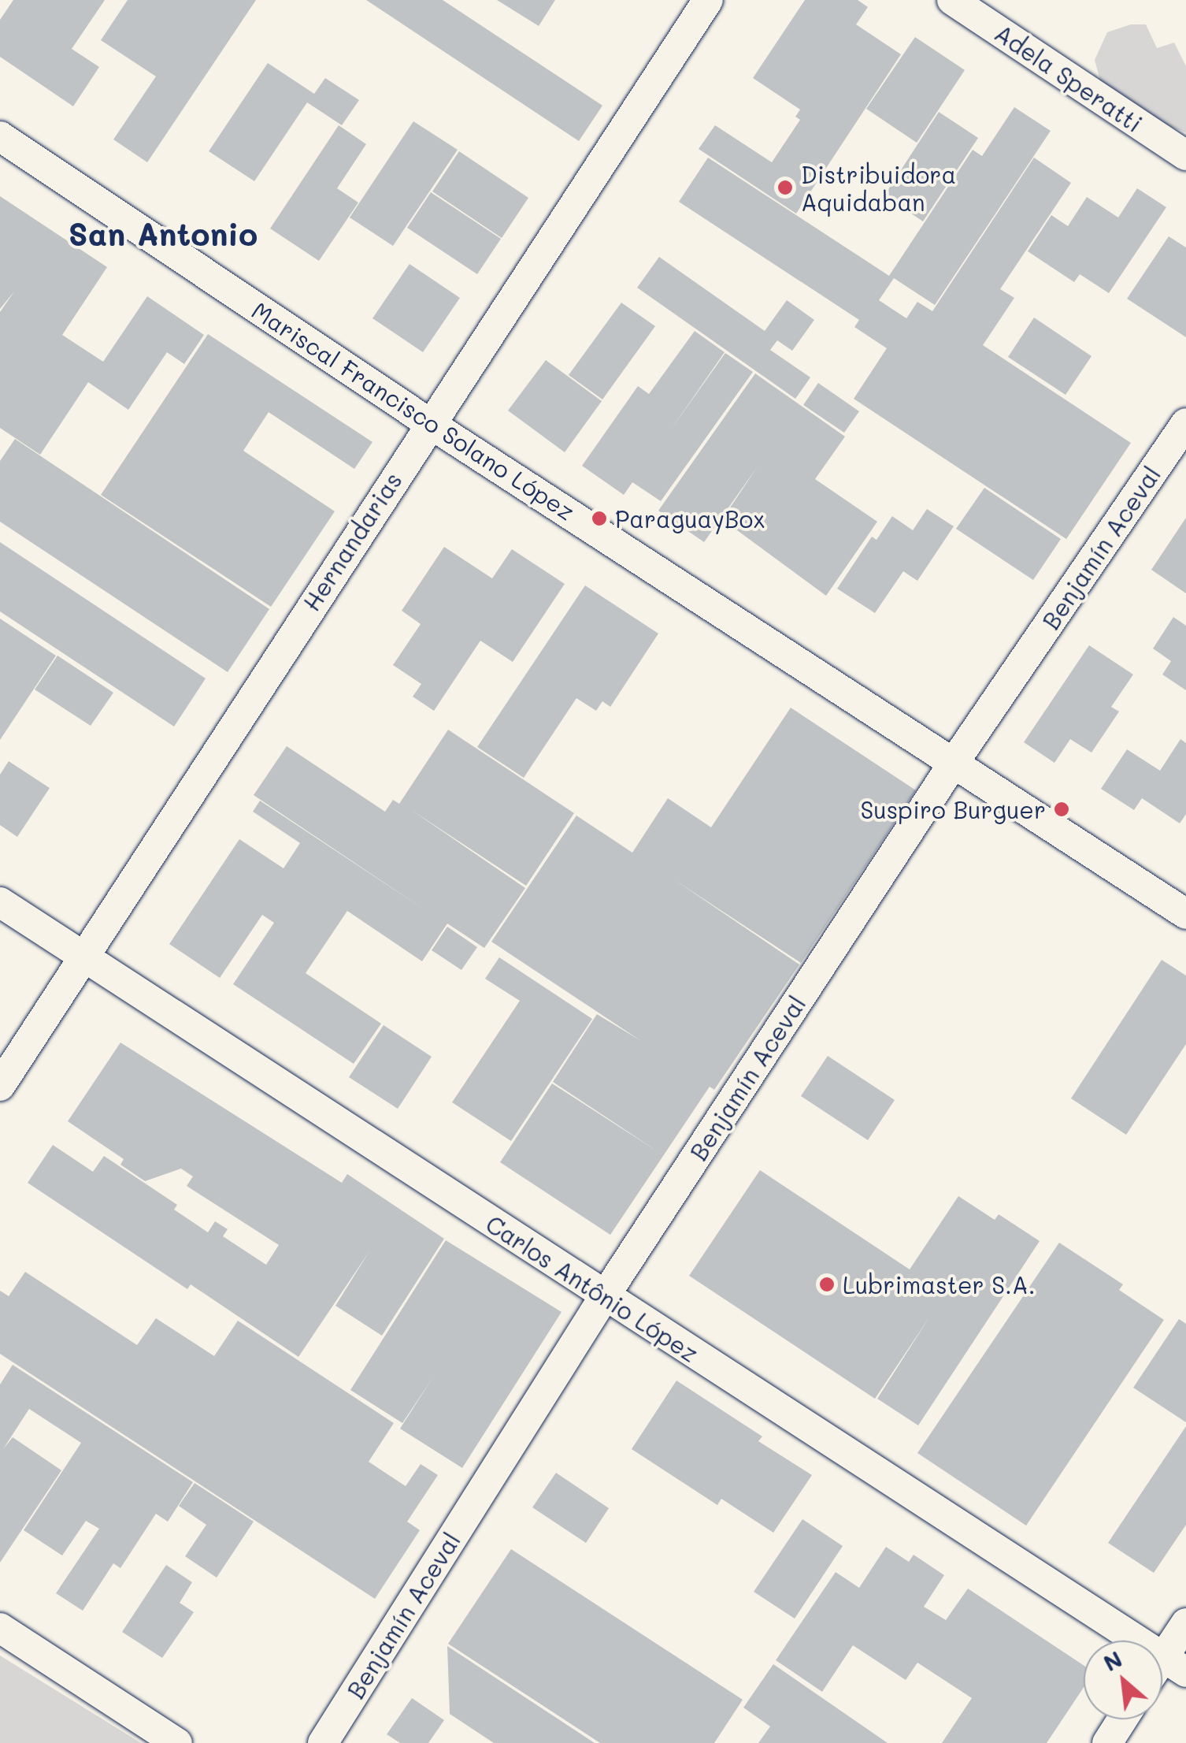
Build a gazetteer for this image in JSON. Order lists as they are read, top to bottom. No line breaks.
{"streets":{"street":["Adela Speratti","Mariscal Francisco Solano López","Hernandarias","Benjamín Aceval","Carlos Antônio López"]},"crossings":[["Mariscal Francisco Solano López","Hernandarias"],["Mariscal Francisco Solano López","Benjamín Aceval"],["Hernandarias","Carlos Antônio López"],["Benjamín Aceval","Carlos Antônio López"]],"districts":["San Antonio"],"places":["Distribuidora Aquidaban","ParaguayBox","Suspiro Burguer","Lubrimaster S.A."],"north":"top left"}
